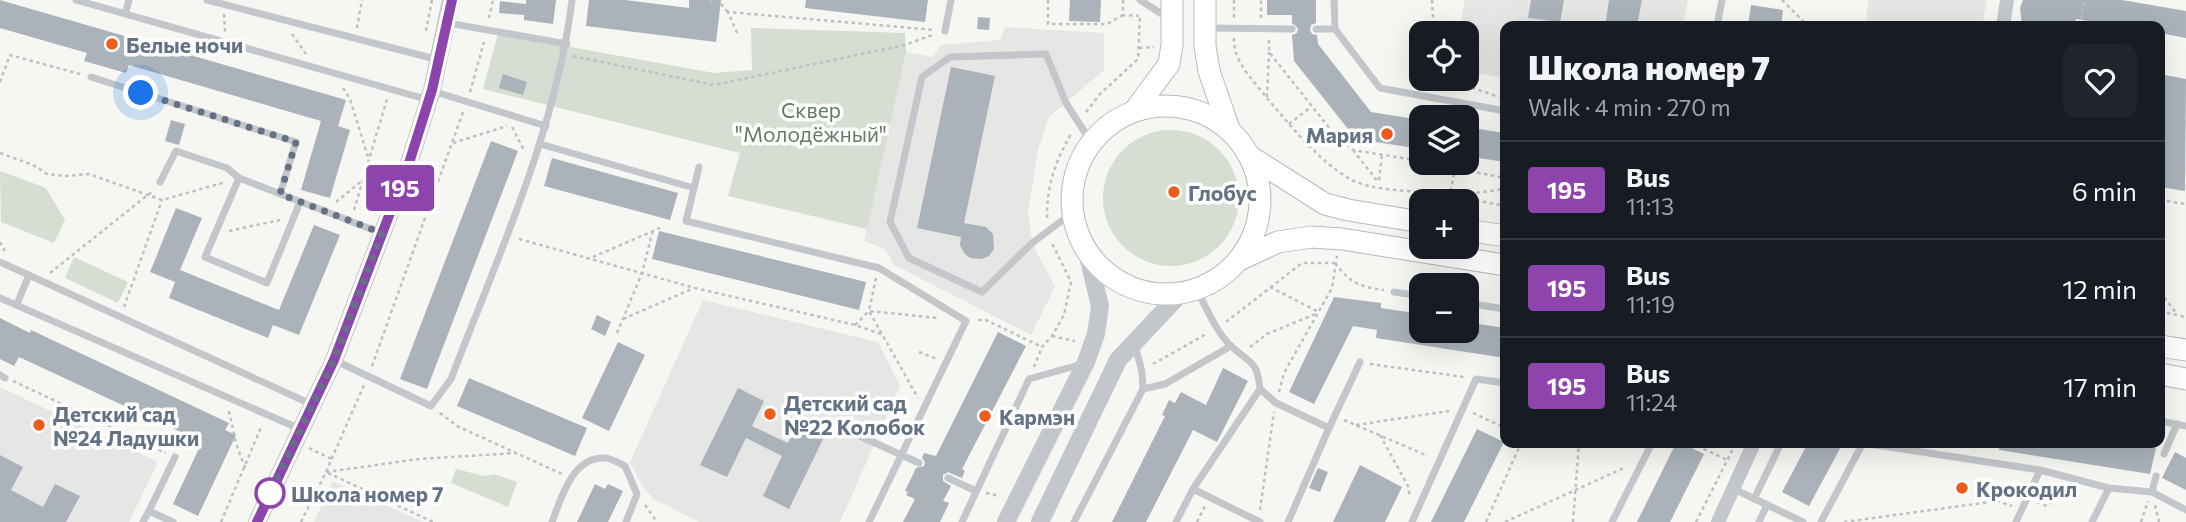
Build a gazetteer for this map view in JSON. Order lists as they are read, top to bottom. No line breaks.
{"parks":["Сквер \"Молодёжный\""],"places":["Белые ночи","Мария","Глобус","Детский сад №22 Колобок","Кармэн","Детский сад №24 Ладушки","Крокодил","Школа номер 7"],"lines":["bus line 195"],"page":{"on_map":"195","map_buttons":["+","−"],"heading":["Школа номер 7","Walk · 4 min · 270 m"],"list":[{"mark":"195","name":"Bus","note":"11:13","value":"6 min"},{"mark":"195","name":"Bus","note":"11:19","value":"12 min"},{"mark":"195","name":"Bus","note":"11:24","value":"17 min"}]}}
